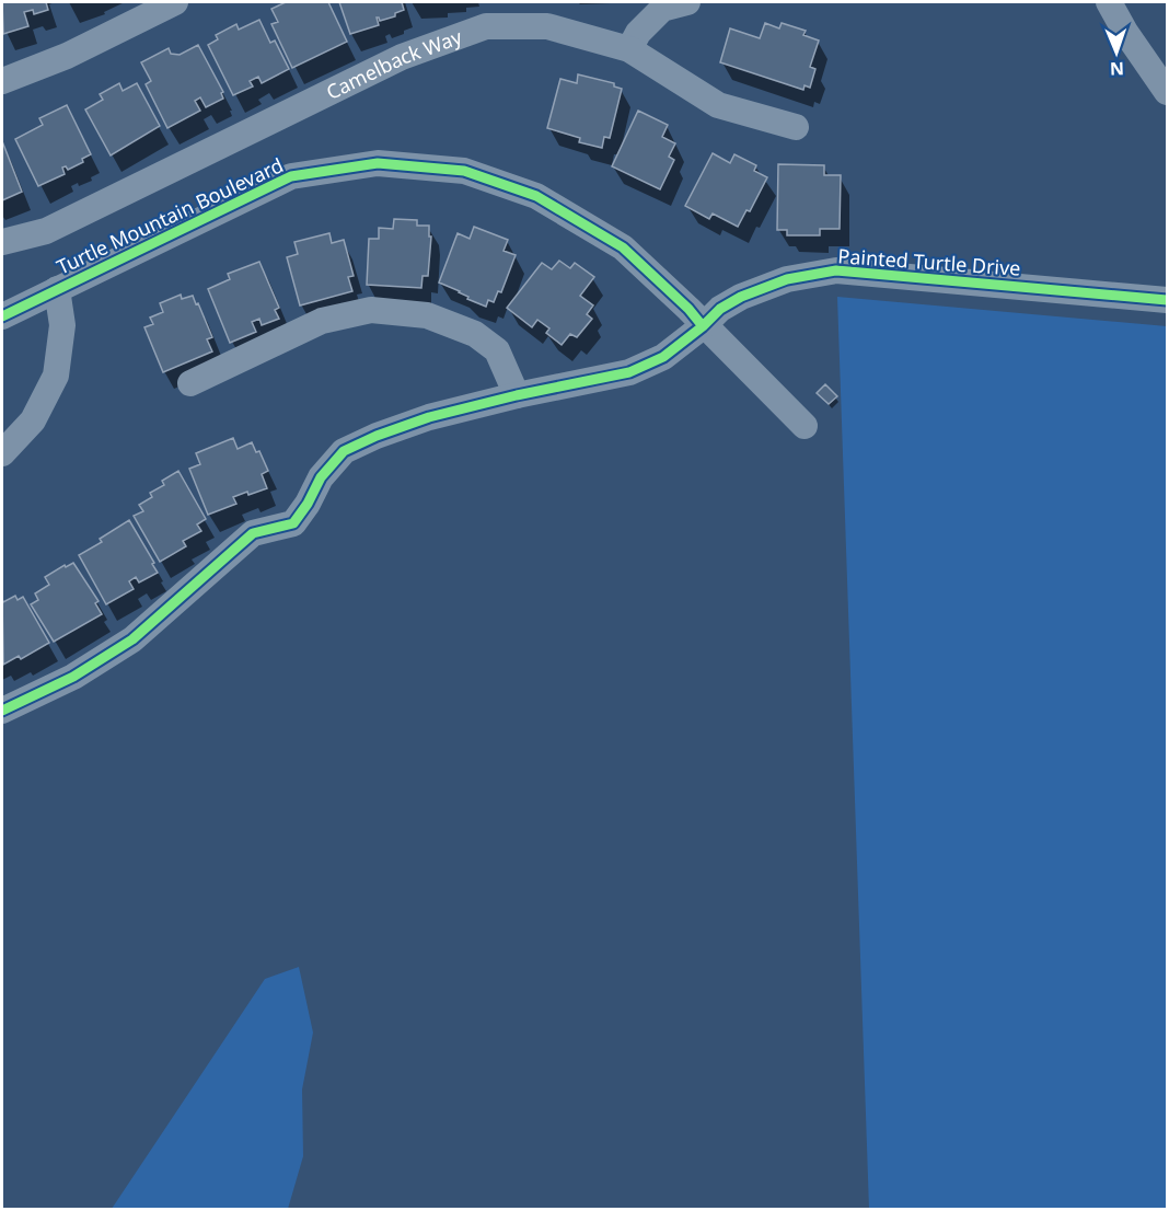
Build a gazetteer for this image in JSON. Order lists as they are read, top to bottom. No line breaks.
{"streets":{"street":["Camelback Way","Turtle Mountain Boulevard","Painted Turtle Drive"]},"crossings":[["Turtle Mountain Boulevard","Painted Turtle Drive"]],"north":"bottom"}
